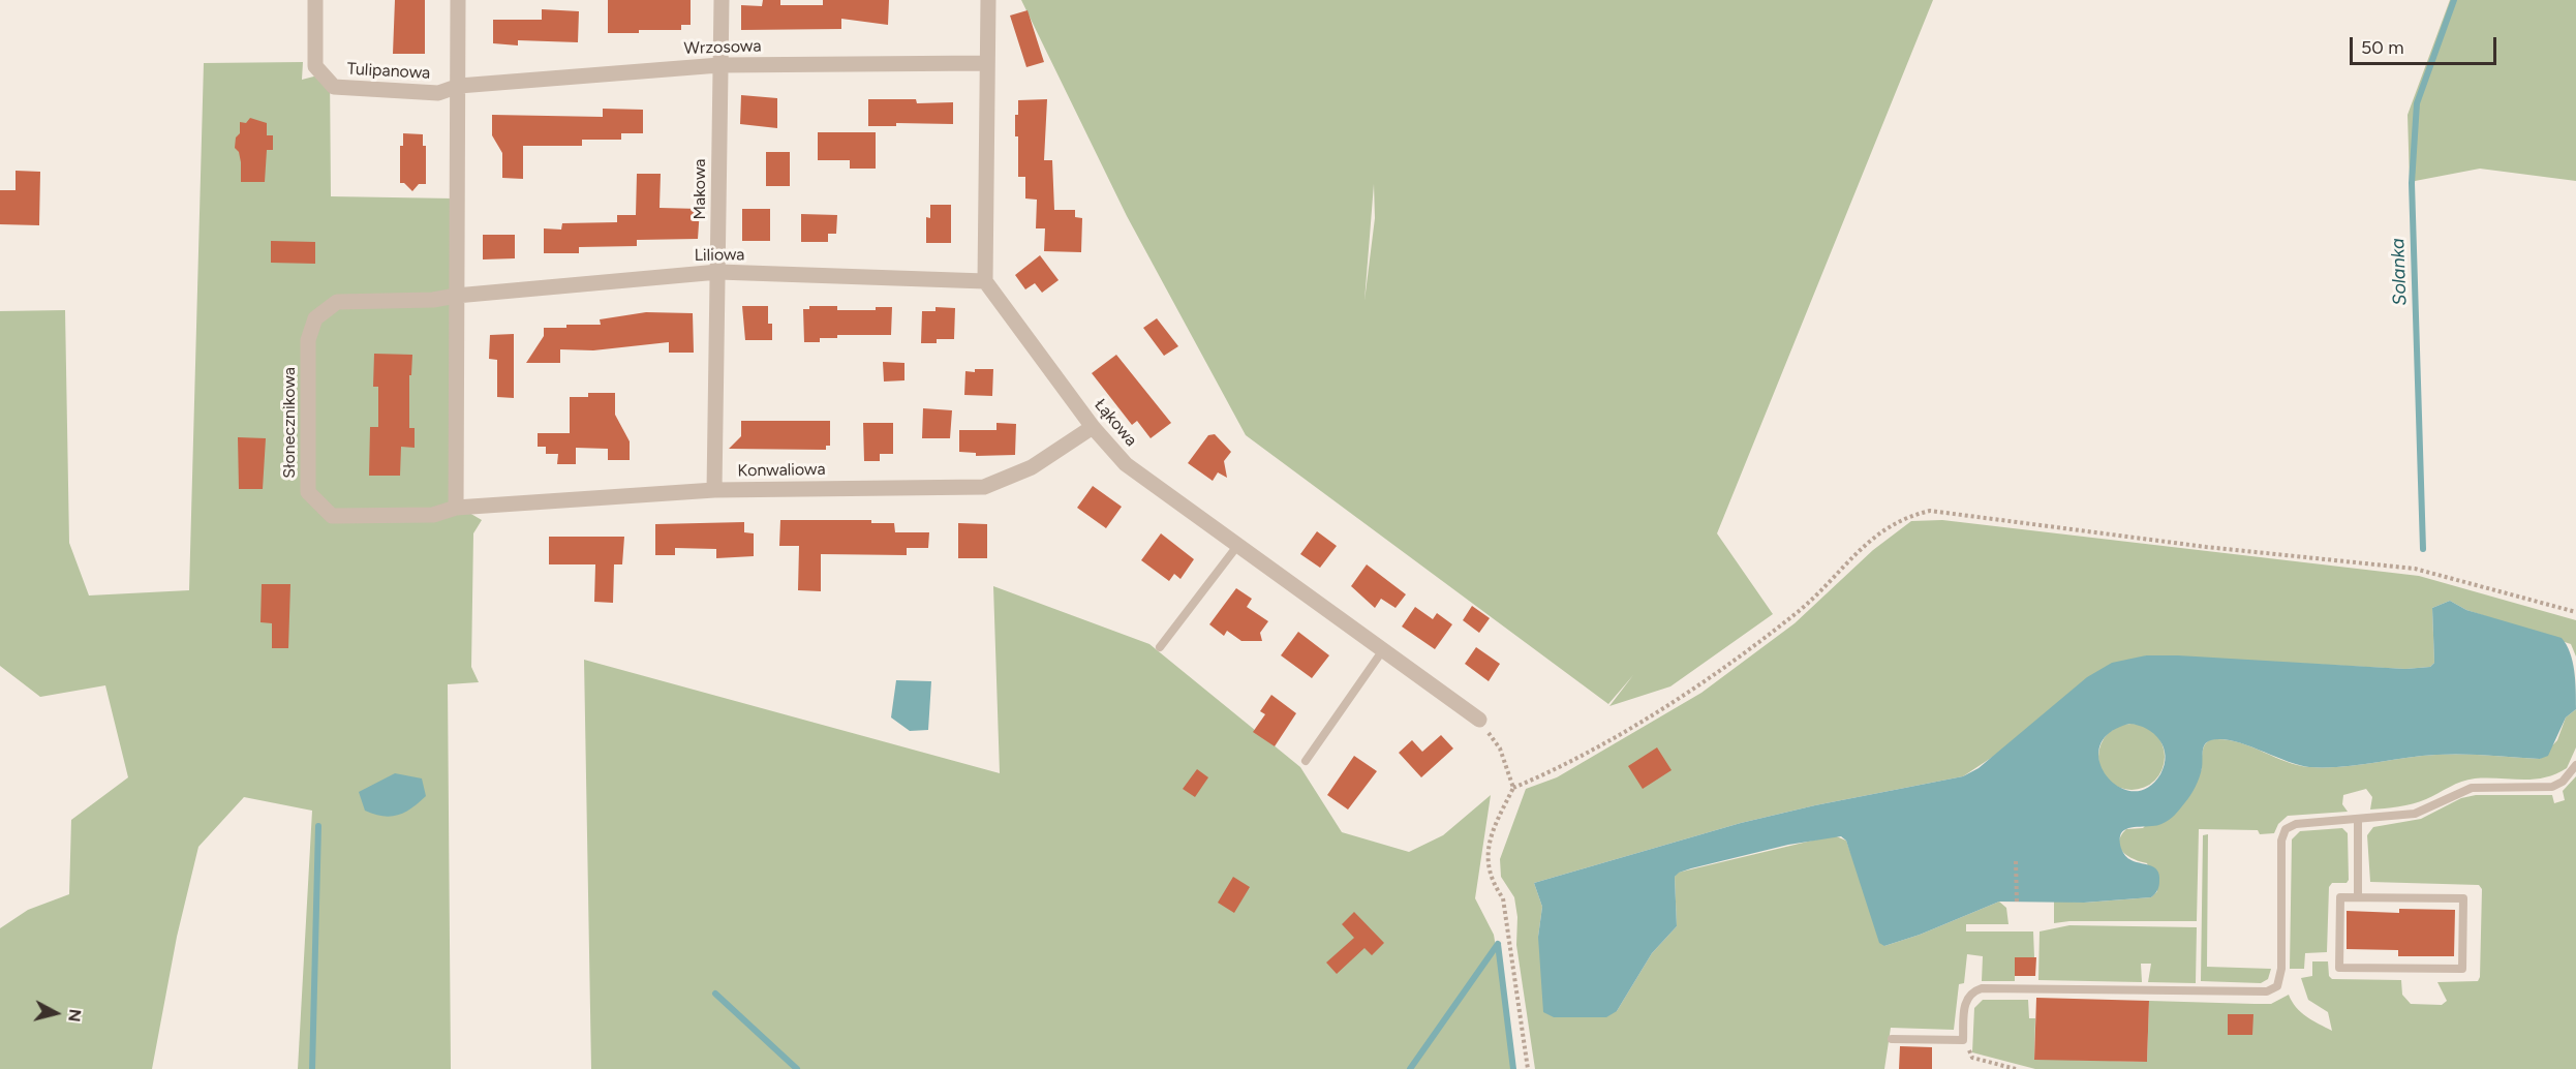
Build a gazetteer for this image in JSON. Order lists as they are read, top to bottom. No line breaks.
{"streets":{"street":["Wrzosowa","Tulipanowa","Makowa","Liliowa","Słonecznikowa","Łąkowa","Konwaliowa"]},"crossings":[["Wrzosowa","Tulipanowa"],["Wrzosowa","Makowa"],["Makowa","Liliowa"],["Makowa","Konwaliowa"],["Liliowa","Słonecznikowa"],["Liliowa","Łąkowa"],["Słonecznikowa","Konwaliowa"],["Łąkowa","Konwaliowa"]],"water":["Solanka"],"scale_bar":"50 m","north":"right"}
